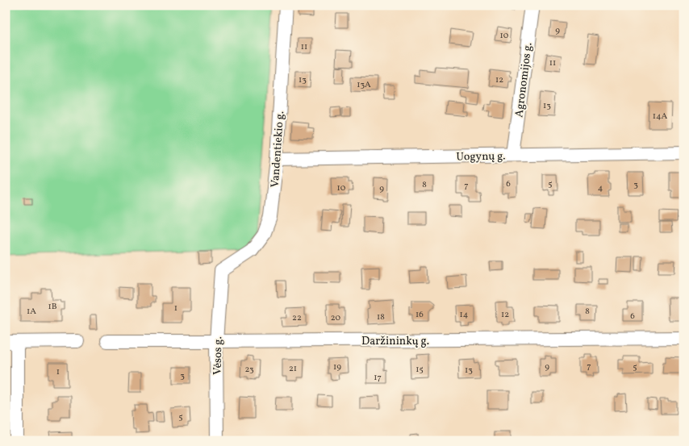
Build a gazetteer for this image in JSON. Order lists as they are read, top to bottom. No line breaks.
{"streets":{"street":["Agronomijos g.","Vandentiekio g.","Uogynų g.","Daržininkų g.","Vėsos g."]},"crossings":[["Agronomijos g.","Uogynų g."],["Vandentiekio g.","Uogynų g."],["Vandentiekio g.","Vėsos g."],["Daržininkų g.","Vėsos g."]],"house_numbers":["9","10","11","11","13","12","13A","13","14A","6","5","8","3","7","10","4","9","1B","1","1A","8","16","14","12","6","18","22","20","7","19","9","5","21","23","15","13","1","3","17","5"]}
